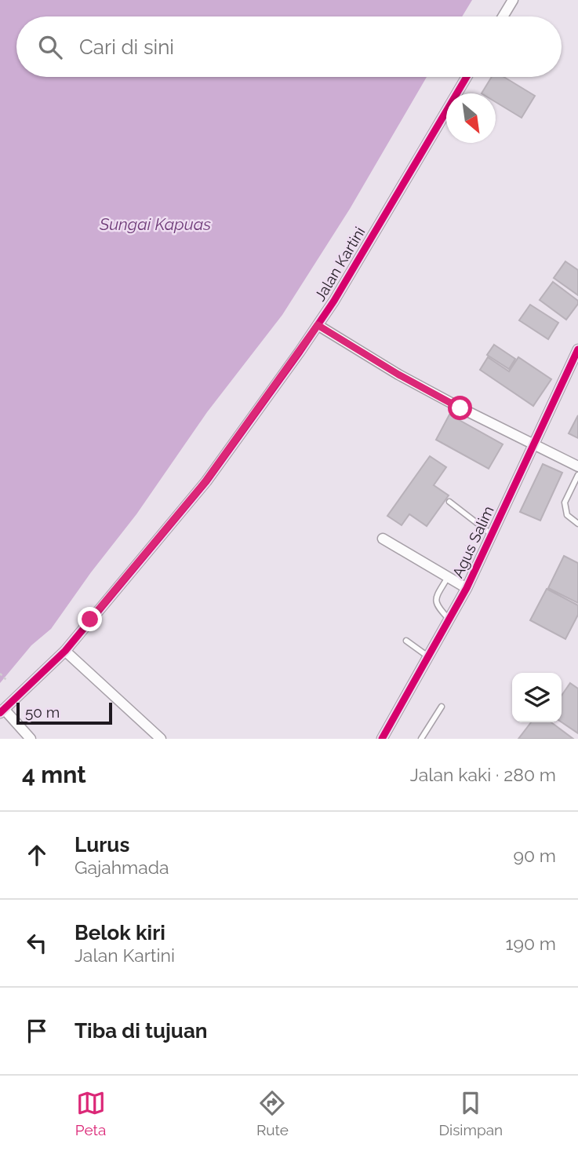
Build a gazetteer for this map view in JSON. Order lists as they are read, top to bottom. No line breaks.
{"streets":{"street":["Jalan Kartini","Agus Salim"]},"water":["Sungai Kapuas"],"scale_bar":"50 m","north":"bottom right","page":{"search":"Cari di sini","scale":"50 m","heading":["4 mnt","Jalan kaki · 280 m"],"list":[["Lurus","Gajahmada","90 m"],["Belok kiri","Jalan Kartini","190 m"],"Tiba di tujuan"],"nav":["Peta","Rute","Disimpan"]}}
